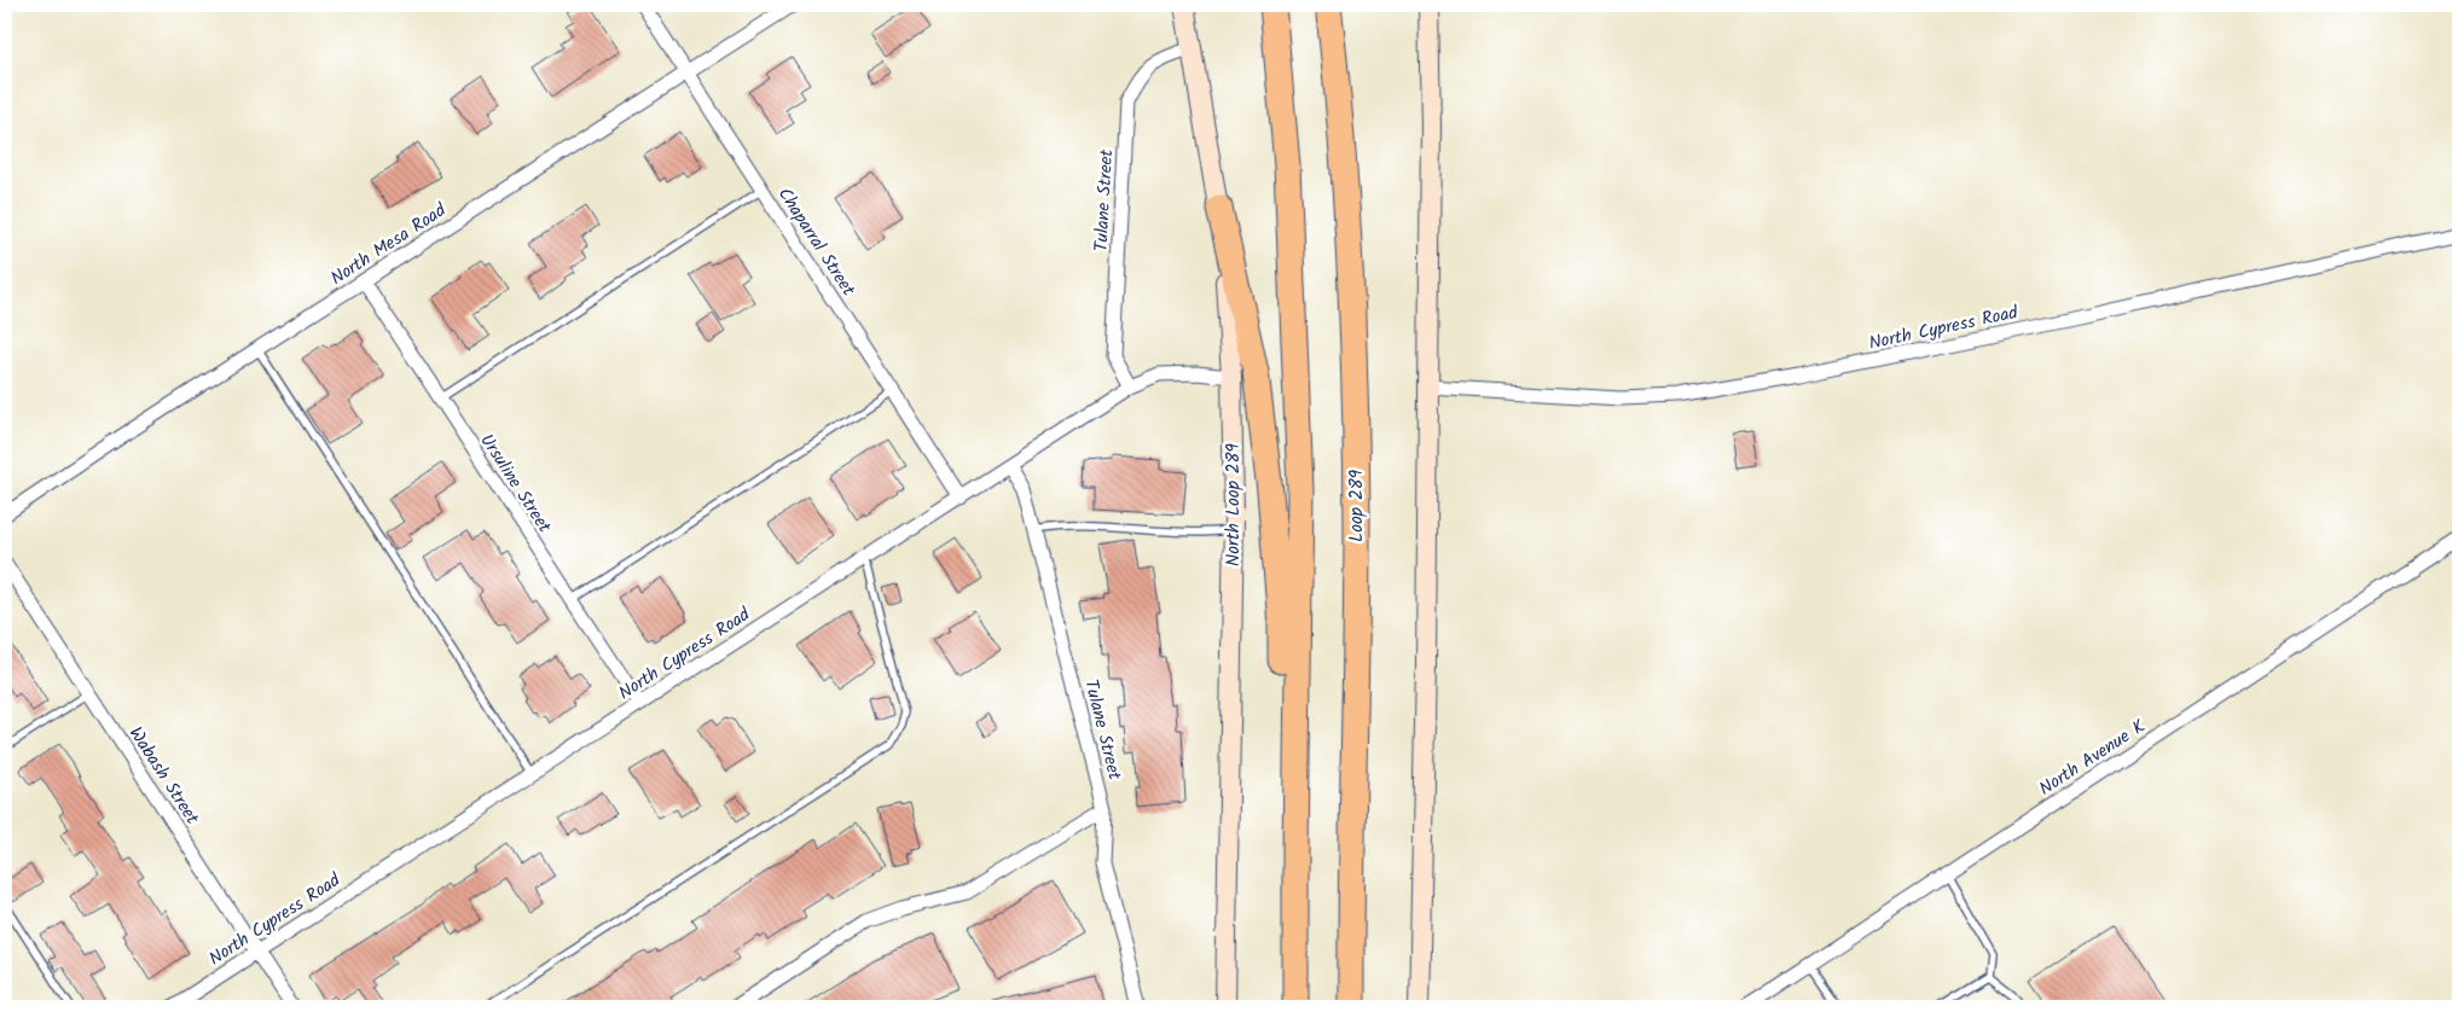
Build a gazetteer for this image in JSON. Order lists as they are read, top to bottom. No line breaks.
{"streets":{"highway":["Loop 289"],"main road":["North Loop 289"],"street":["Tulane Street","Chaparral Street","North Mesa Road","North Cypress Road","Ursuline Street","North Avenue K","Wabash Street"]},"crossings":[["Tulane Street","North Cypress Road"],["Tulane Street","North Loop 289"],["Chaparral Street","North Mesa Road"],["Chaparral Street","North Cypress Road"],["North Mesa Road","Ursuline Street"],["North Cypress Road","Ursuline Street"],["North Cypress Road","North Loop 289"],["North Cypress Road","Wabash Street"]]}
